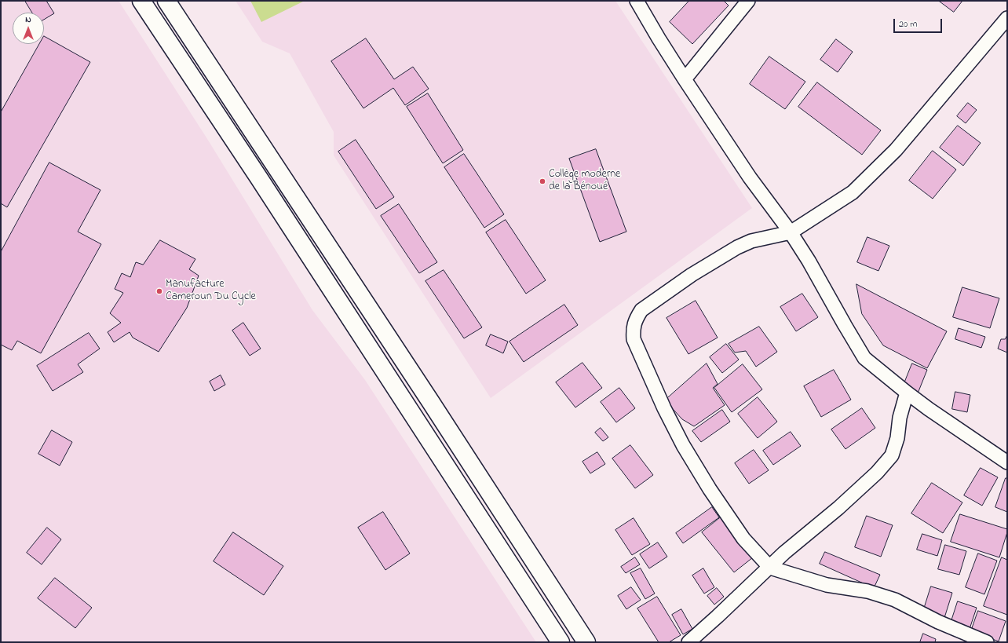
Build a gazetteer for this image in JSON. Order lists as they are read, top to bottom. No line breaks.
{"places":["Collège moderne de la Bénoué","Manufacture Cameroun Du Cycle"],"scale_bar":"20 m","north":"top"}
